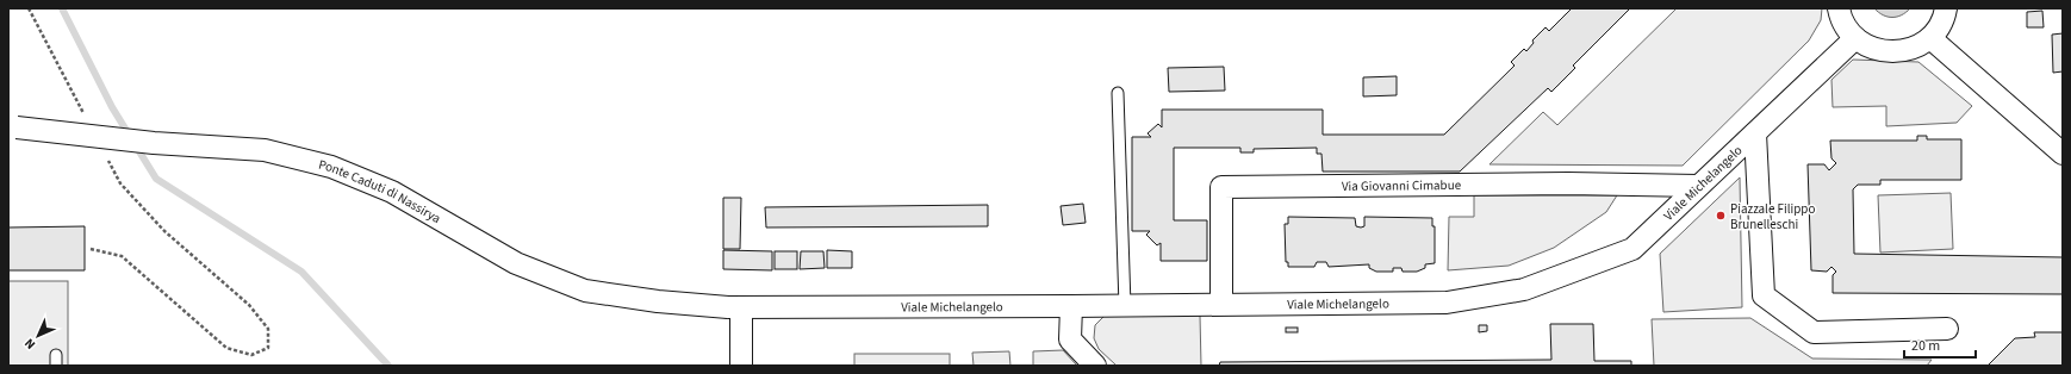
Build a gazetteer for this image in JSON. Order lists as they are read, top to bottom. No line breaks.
{"streets":{"street":["Viale Michelangelo","Via Giovanni Cimabue","Ponte Caduti di Nassirya"]},"crossings":[["Viale Michelangelo","Via Giovanni Cimabue"],["Viale Michelangelo","Ponte Caduti di Nassirya"]],"places":["Piazzale Filippo Brunelleschi"],"scale_bar":"20 m","north":"bottom left"}
